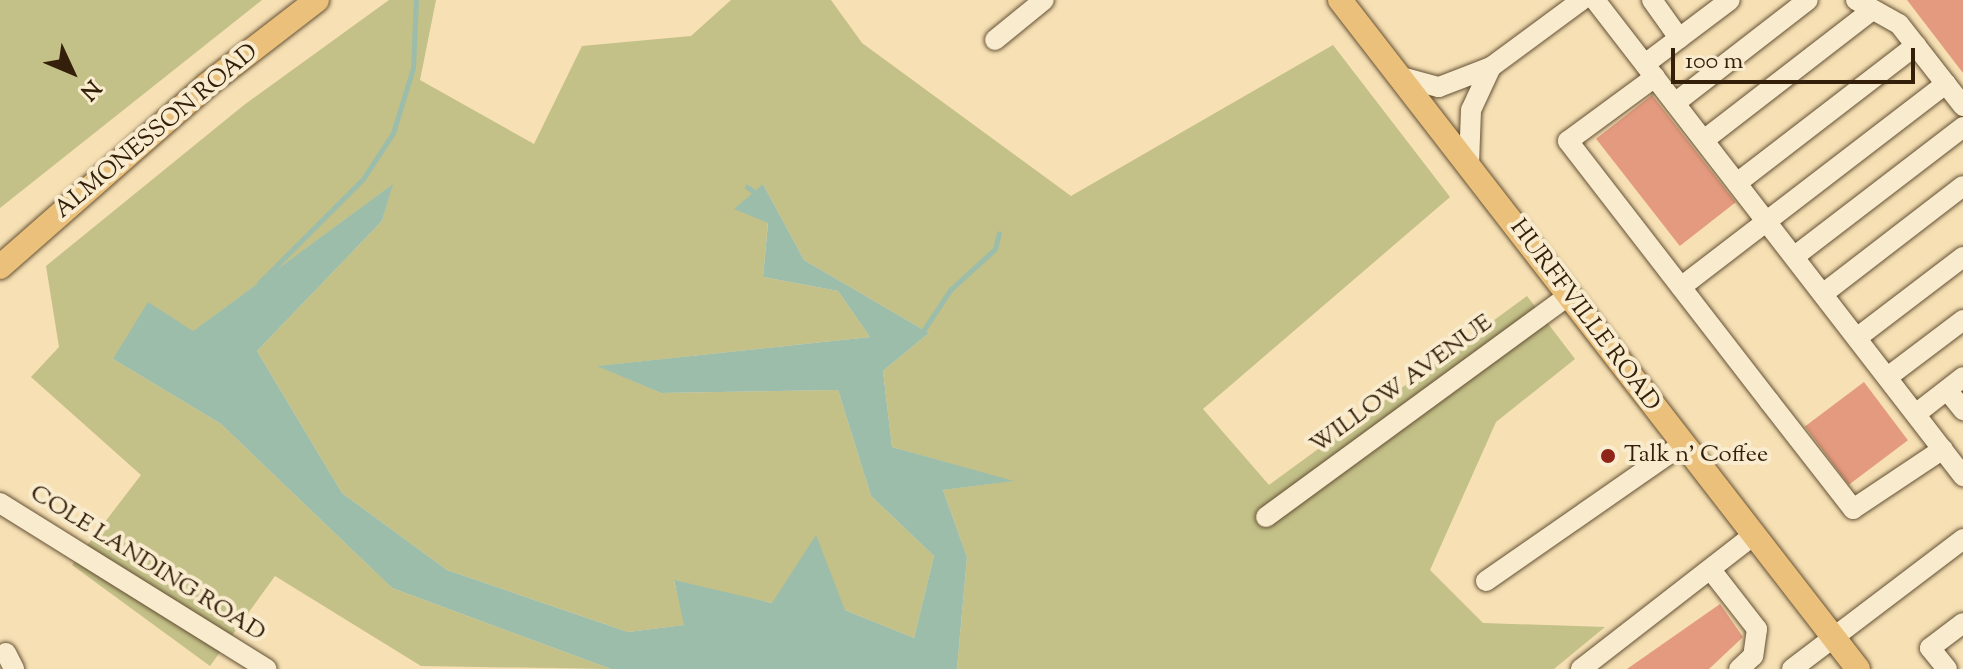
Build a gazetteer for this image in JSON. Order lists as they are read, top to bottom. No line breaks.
{"streets":{"main road":["ALMONESSON ROAD","HURFFVILLE ROAD"],"street":["WILLOW AVENUE","COLE LANDING ROAD"]},"crossings":[["HURFFVILLE ROAD","WILLOW AVENUE"]],"places":["Talk n' Coffee"],"scale_bar":"100 m","north":"bottom right"}
